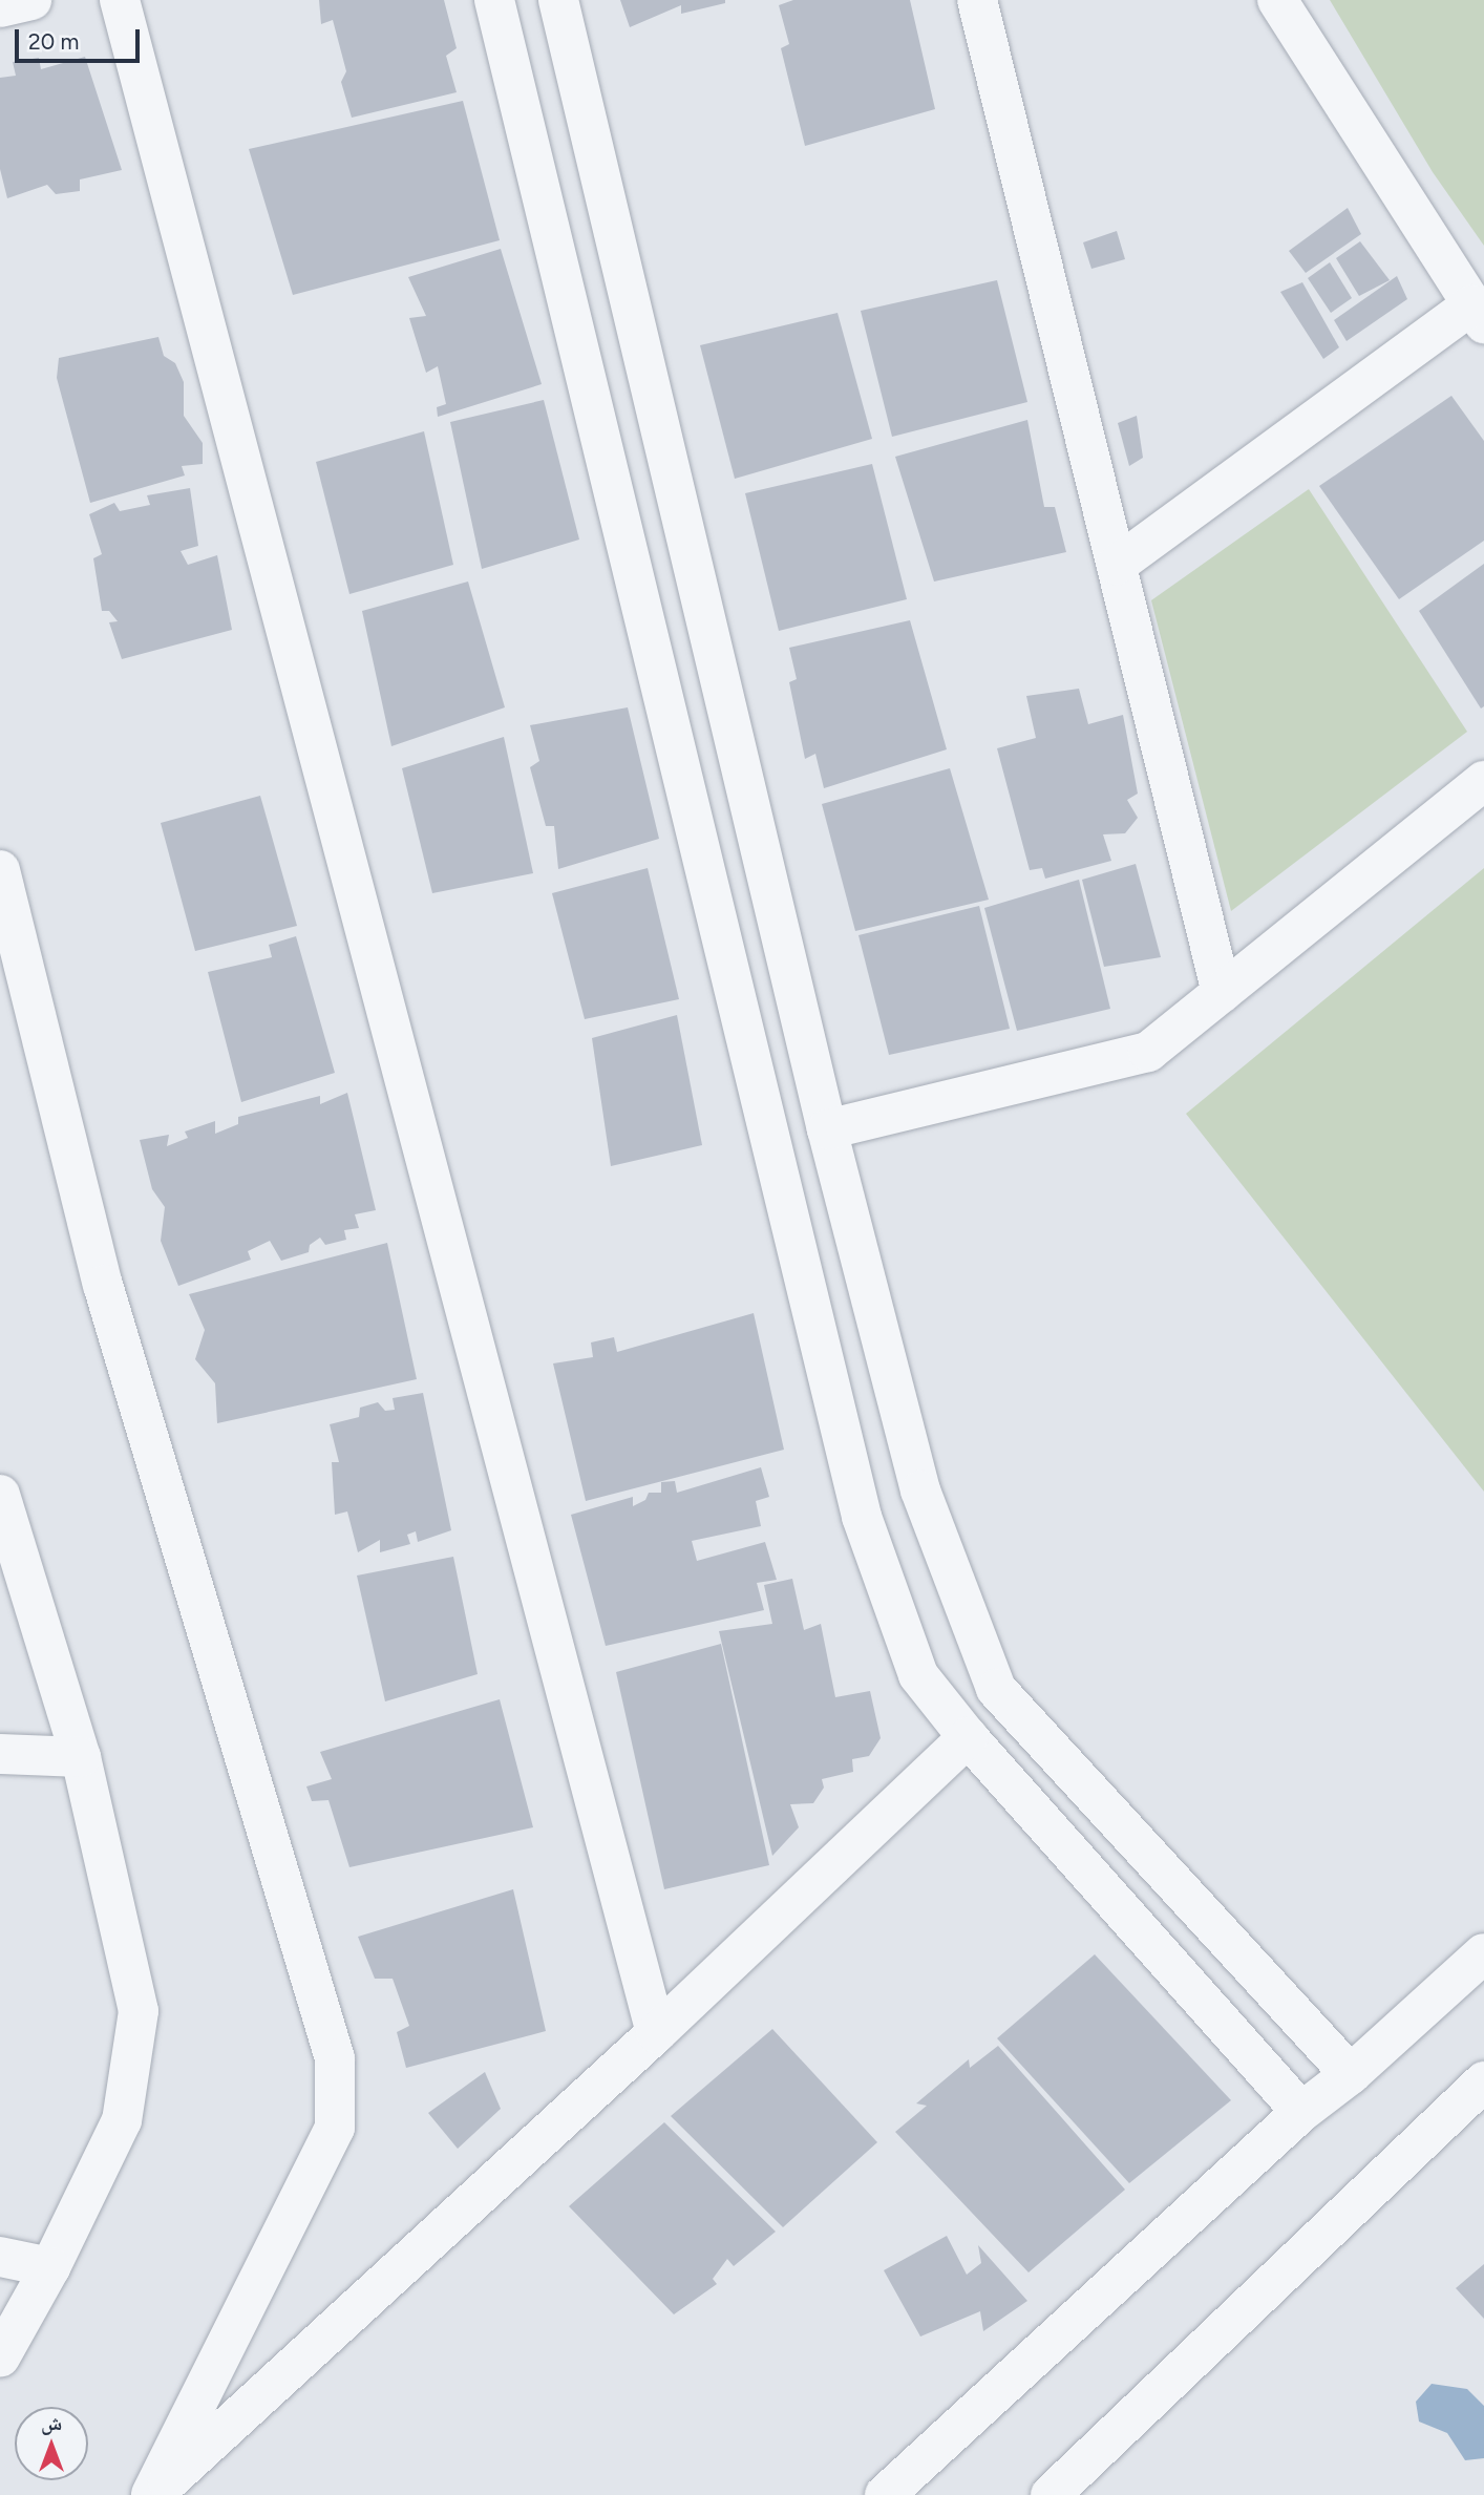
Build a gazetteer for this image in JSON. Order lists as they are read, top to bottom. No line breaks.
{"scale_bar":"20 m","north":"top"}
